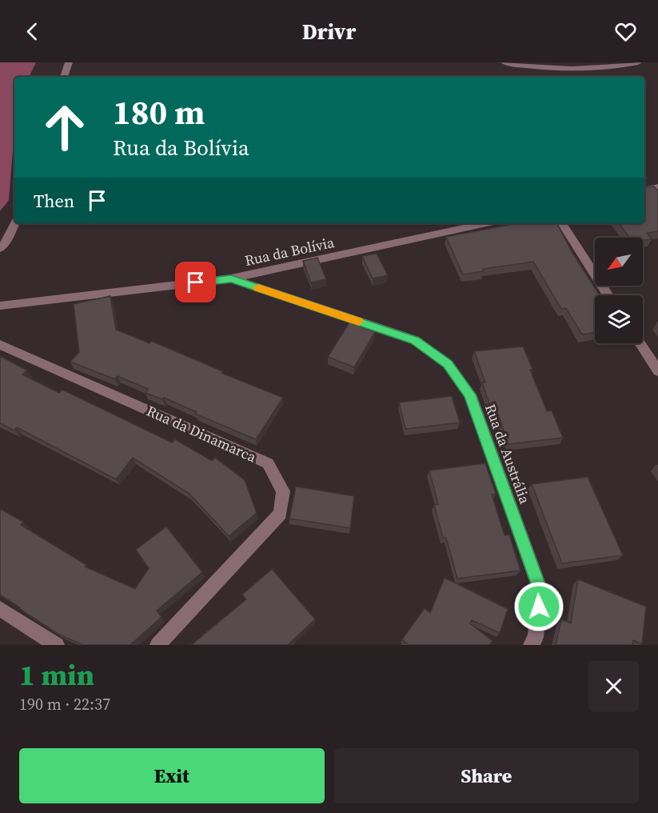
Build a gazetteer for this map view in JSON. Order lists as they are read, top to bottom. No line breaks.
{"streets":{"street":["Rua da Bolívia","Rua da Dinamarca","Rua da Austrália"]},"crossings":[["Rua da Bolívia","Rua da Austrália"]],"north":"bottom left","page":{"header":"Drivr","turn":["180 m","Rua da Bolívia"],"then":"Then","heading":["1 min","190 m · 22:37"],"buttons":["Exit","Share"]}}
